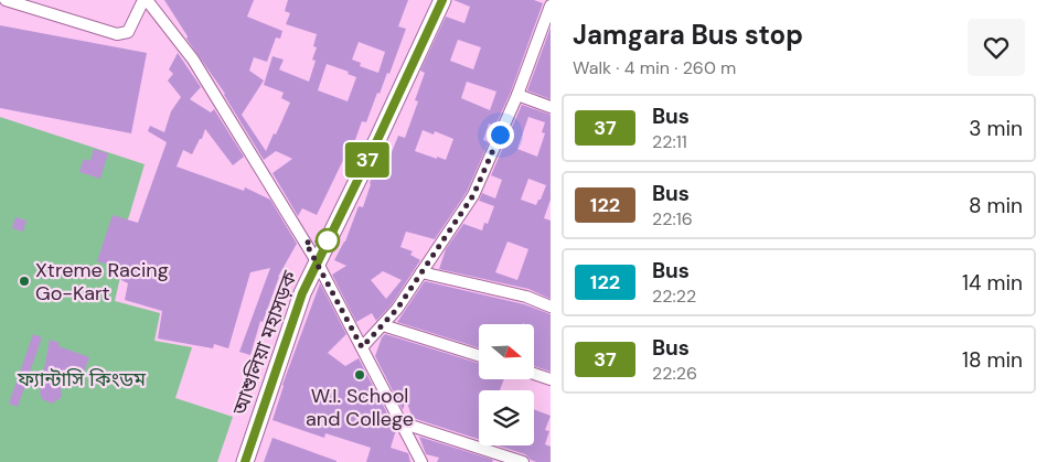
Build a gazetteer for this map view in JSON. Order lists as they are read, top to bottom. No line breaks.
{"streets":{"highway":["আশুলিয়া মহাসড়ক"]},"parks":["ফ্যান্টাসি কিংডম"],"places":["Xtreme Racing Go-Kart","W.I. School and College"],"lines":["bus line 37"],"north":"right","page":{"on_map":"37","heading":["Jamgara Bus stop","Walk · 4 min · 260 m"],"list":[{"mark":"37","name":"Bus","note":"22:11","value":"3 min"},{"mark":"122","name":"Bus","note":"22:16","value":"8 min"},{"mark":"122","name":"Bus","note":"22:22","value":"14 min"},{"mark":"37","name":"Bus","note":"22:26","value":"18 min"}]}}
